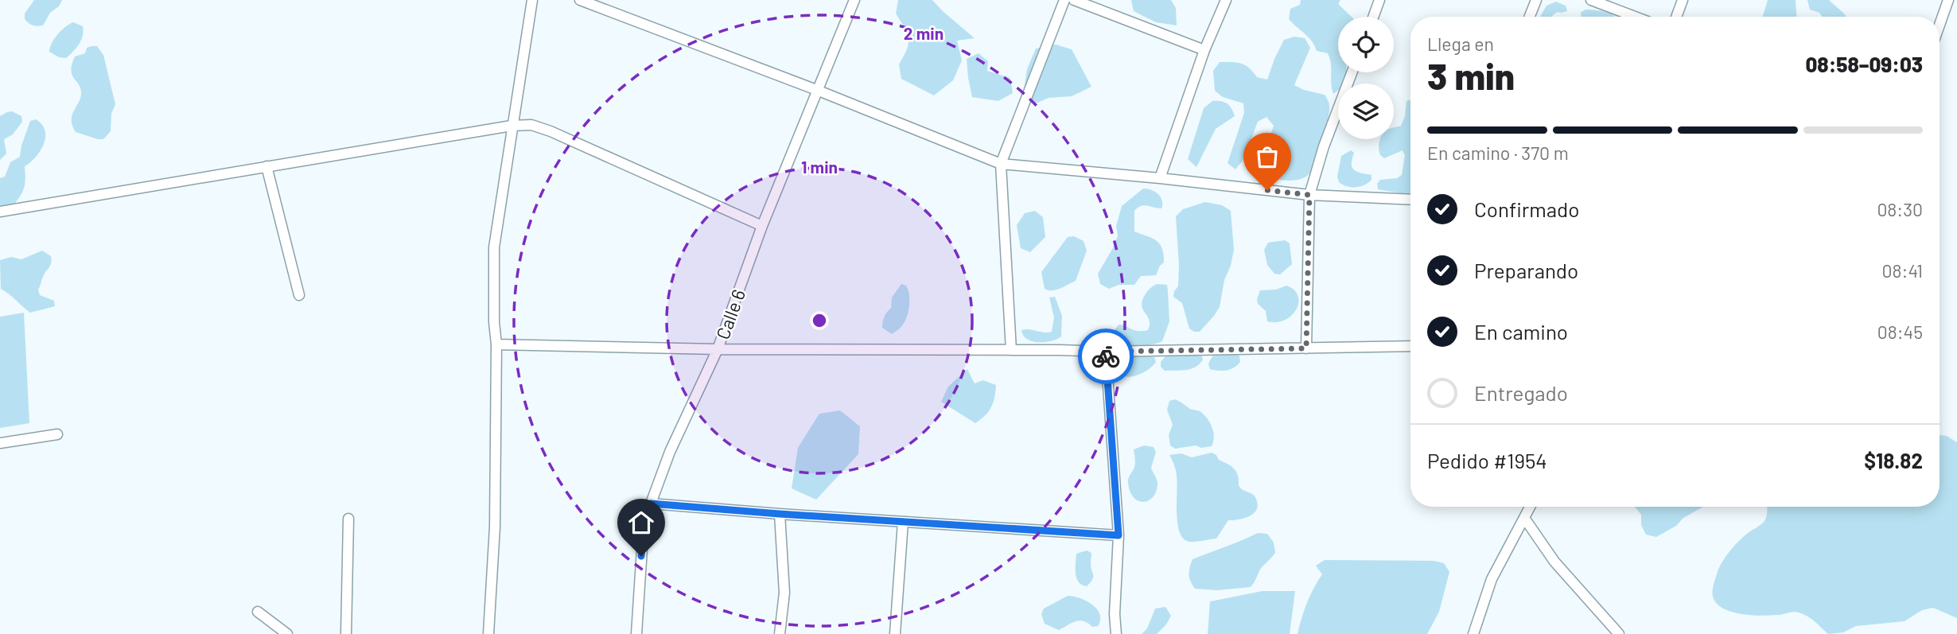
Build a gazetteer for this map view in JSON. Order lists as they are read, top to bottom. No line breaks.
{"streets":{"street":["Calle 6"]},"page":{"heading":["3 min","Llega en","08:58–09:03"],"panel":["Pedido #1954","$18.82"],"bar":"En camino · 370 m","list":[["Confirmado","08:30"],["Preparando","08:41"],["En camino","08:45"],"Entregado"]},"rings":["2 min","1 min"]}
